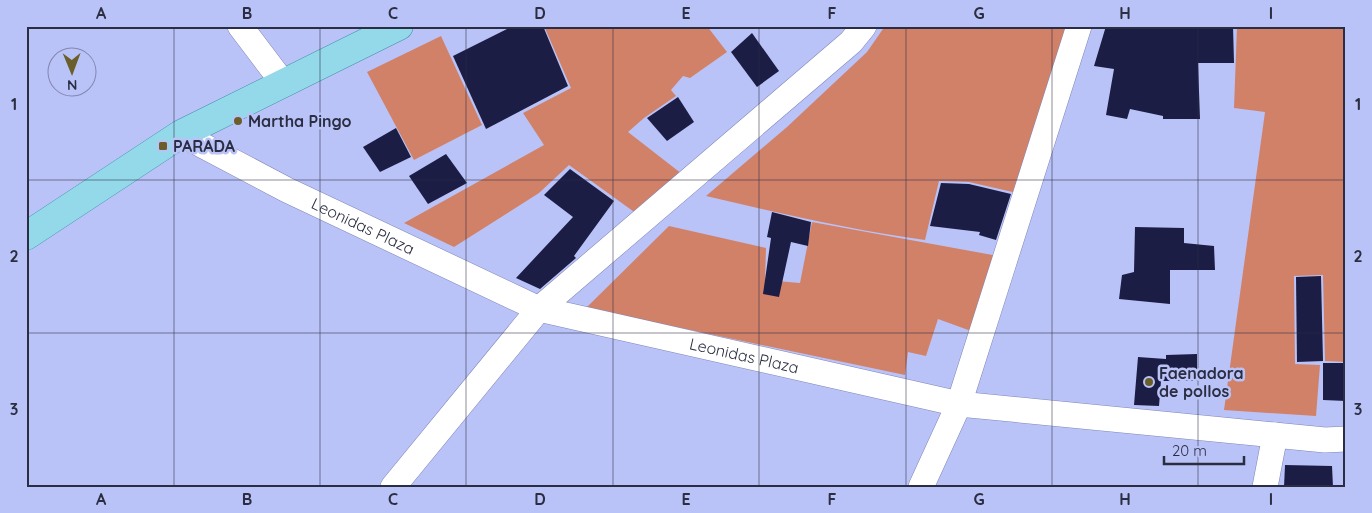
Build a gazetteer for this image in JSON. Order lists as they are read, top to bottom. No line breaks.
{"streets":{"street":["Leonidas Plaza"]},"places":{"other":["Martha Pingo","Faenadora de pollos"],"transit":["PARADA"]},"scale_bar":"20 m","north":"bottom","grid":{"columns":["A","B","C","D","E","F","G","H","I"],"rows":["1","2","3"]}}
